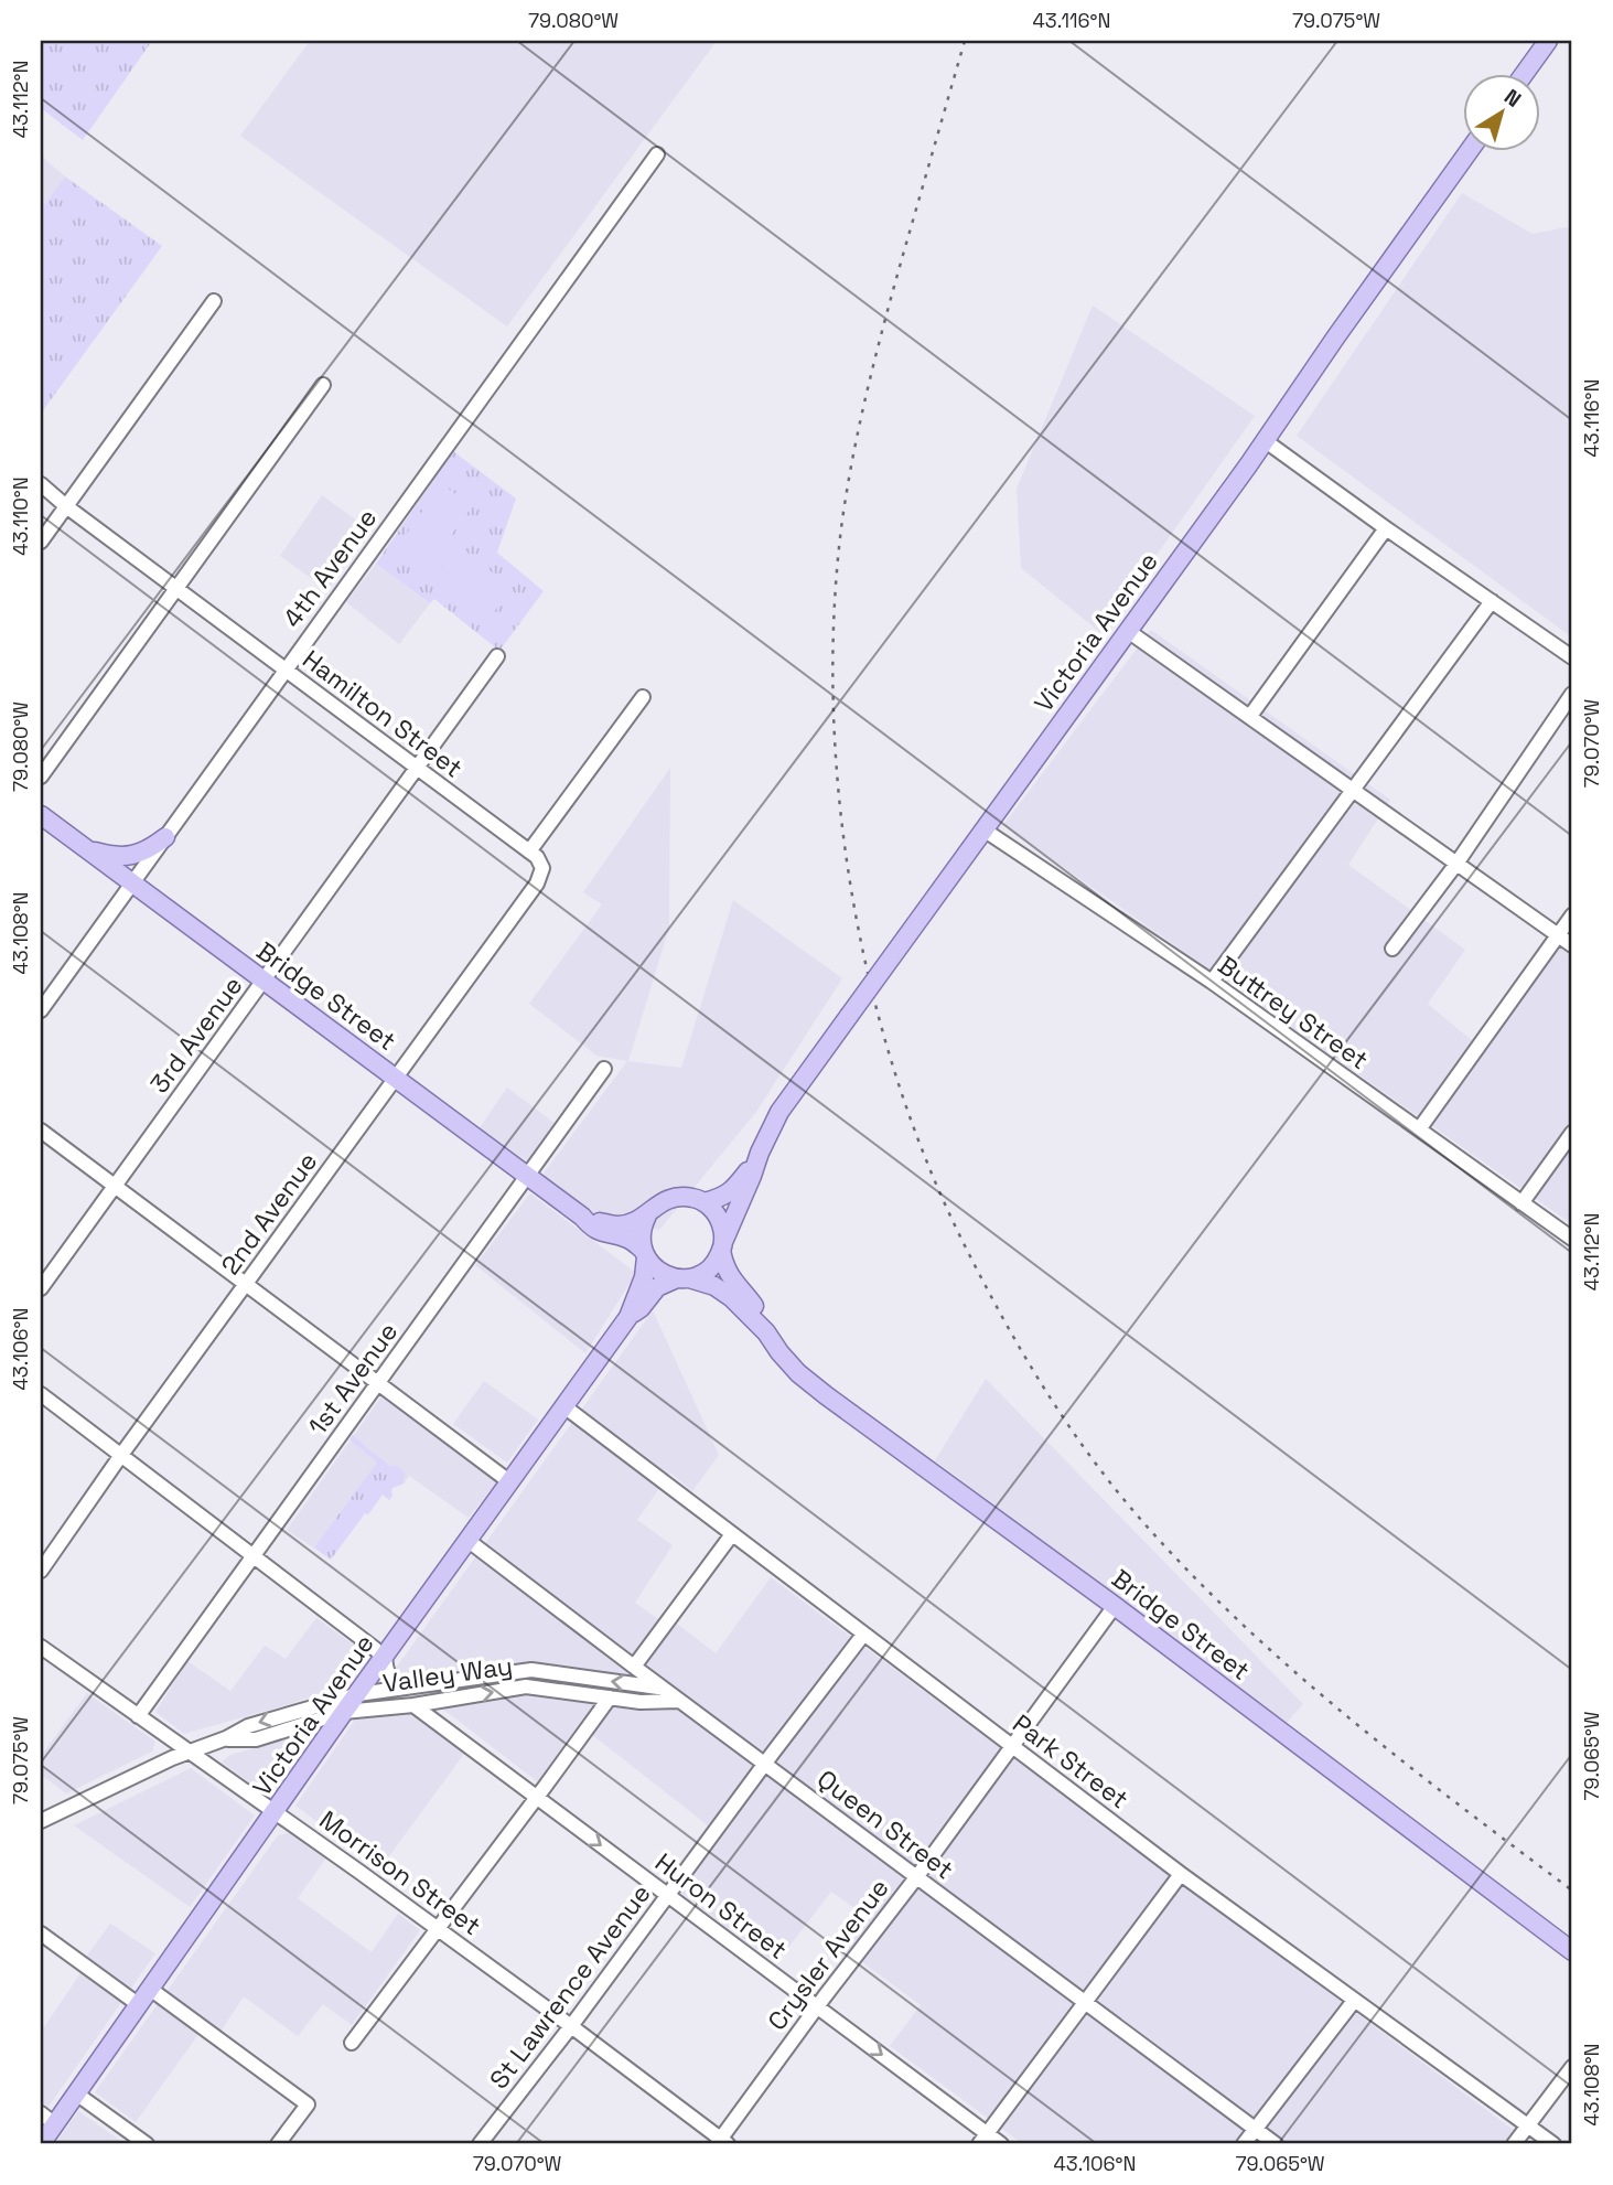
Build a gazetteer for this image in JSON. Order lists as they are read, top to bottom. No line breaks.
{"streets":{"main road":["Victoria Avenue","Bridge Street"],"street":["4th Avenue","Hamilton Street","Buttrey Street","3rd Avenue","2nd Avenue","1st Avenue","Valley Way","Park Street","Queen Street","Morrison Street","Huron Street","Crysler Avenue","St Lawrence Avenue"]},"crossings":[["4th Avenue","Hamilton Street"],["4th Avenue","Bridge Street"],["Victoria Avenue","Bridge Street"],["Victoria Avenue","Buttrey Street"],["Victoria Avenue","Valley Way"],["Victoria Avenue","Park Street"],["Victoria Avenue","Queen Street"],["Victoria Avenue","Morrison Street"],["Hamilton Street","3rd Avenue"],["Hamilton Street","2nd Avenue"],["Bridge Street","3rd Avenue"],["Bridge Street","2nd Avenue"],["Bridge Street","1st Avenue"],["Bridge Street","Crysler Avenue"],["1st Avenue","Morrison Street"],["Valley Way","Queen Street"],["Valley Way","Morrison Street"],["Valley Way","Huron Street"],["Park Street","Crysler Avenue"],["Park Street","St Lawrence Avenue"],["Queen Street","Crysler Avenue"],["Queen Street","St Lawrence Avenue"],["Morrison Street","Crysler Avenue"],["Morrison Street","St Lawrence Avenue"],["Huron Street","Crysler Avenue"],["Huron Street","St Lawrence Avenue"]],"one_way":["Huron Street"],"north":"top right","coordinates":["79.080°W","43.116°N","79.075°W","43.112°N","43.110°N","79.070°W","43.108°N","43.106°N","79.065°W"]}
